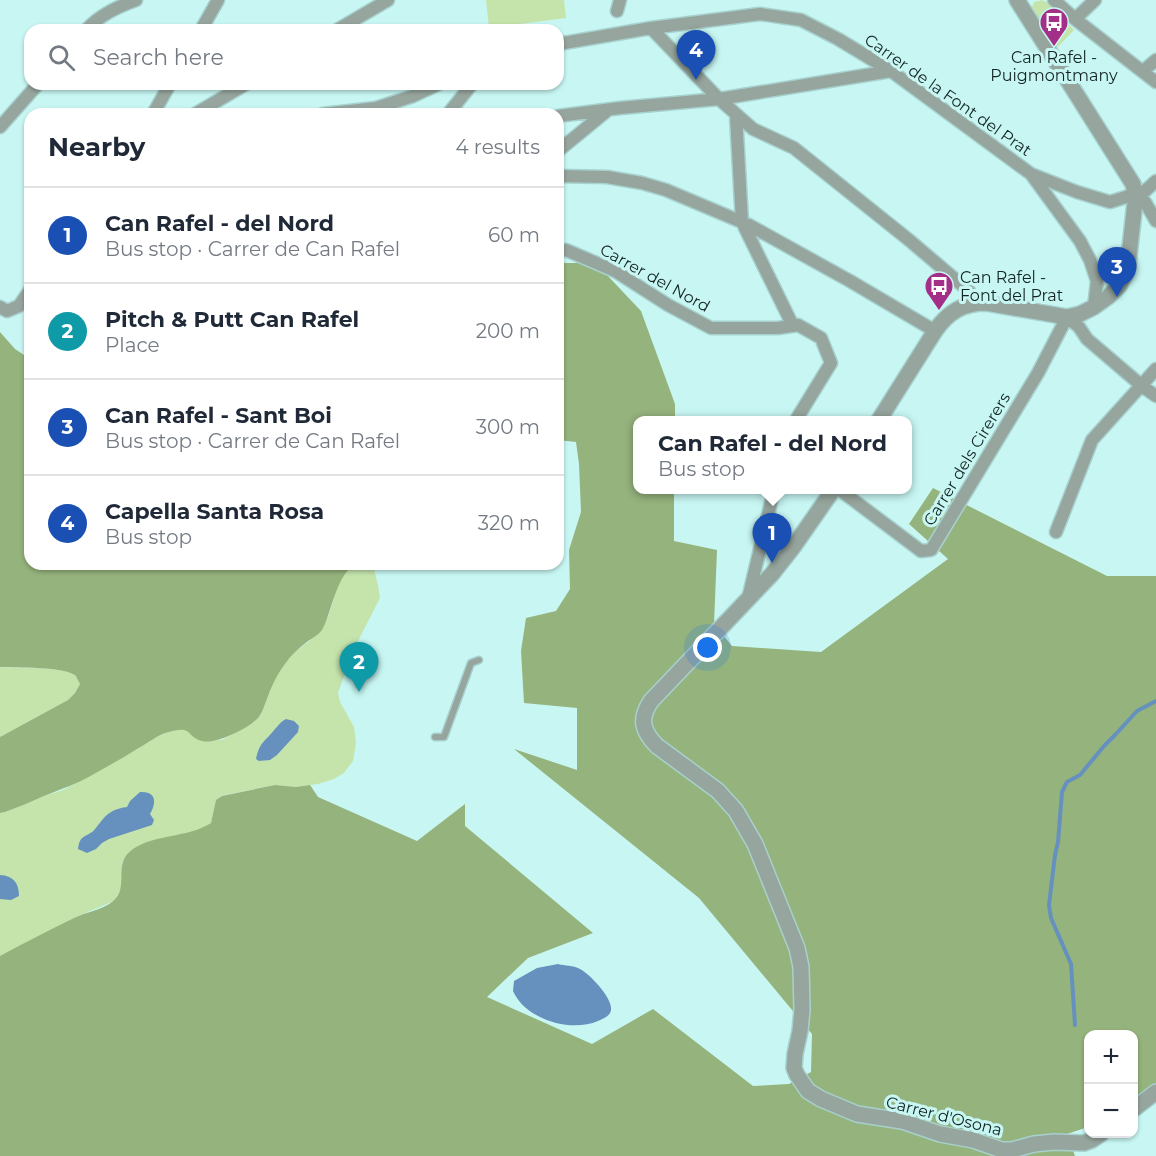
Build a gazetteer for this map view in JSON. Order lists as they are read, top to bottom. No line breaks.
{"streets":{"street":["Carrer de la Font del Prat","Carrer del Nord","Carrer dels Cirerers","Carrer d'Osona"]},"places":{"bus stop":["Can Rafel - Puigmontmany","Can Rafel - Font del Prat"]},"page":{"search":"Search here","pins":["4","3","1","2"],"heading":["Nearby","4 results"],"list":[{"mark":"1","name":"Can Rafel - del Nord","note":"Bus stop · Carrer de Can Rafel","value":"60 m"},{"mark":"2","name":"Pitch & Putt Can Rafel","note":"Place","value":"200 m"},{"mark":"3","name":"Can Rafel - Sant Boi","note":"Bus stop · Carrer de Can Rafel","value":"300 m"},{"mark":"4","name":"Capella Santa Rosa","note":"Bus stop","value":"320 m"}],"popup":["Can Rafel - del Nord","Bus stop"],"map_buttons":["+","−"]}}
